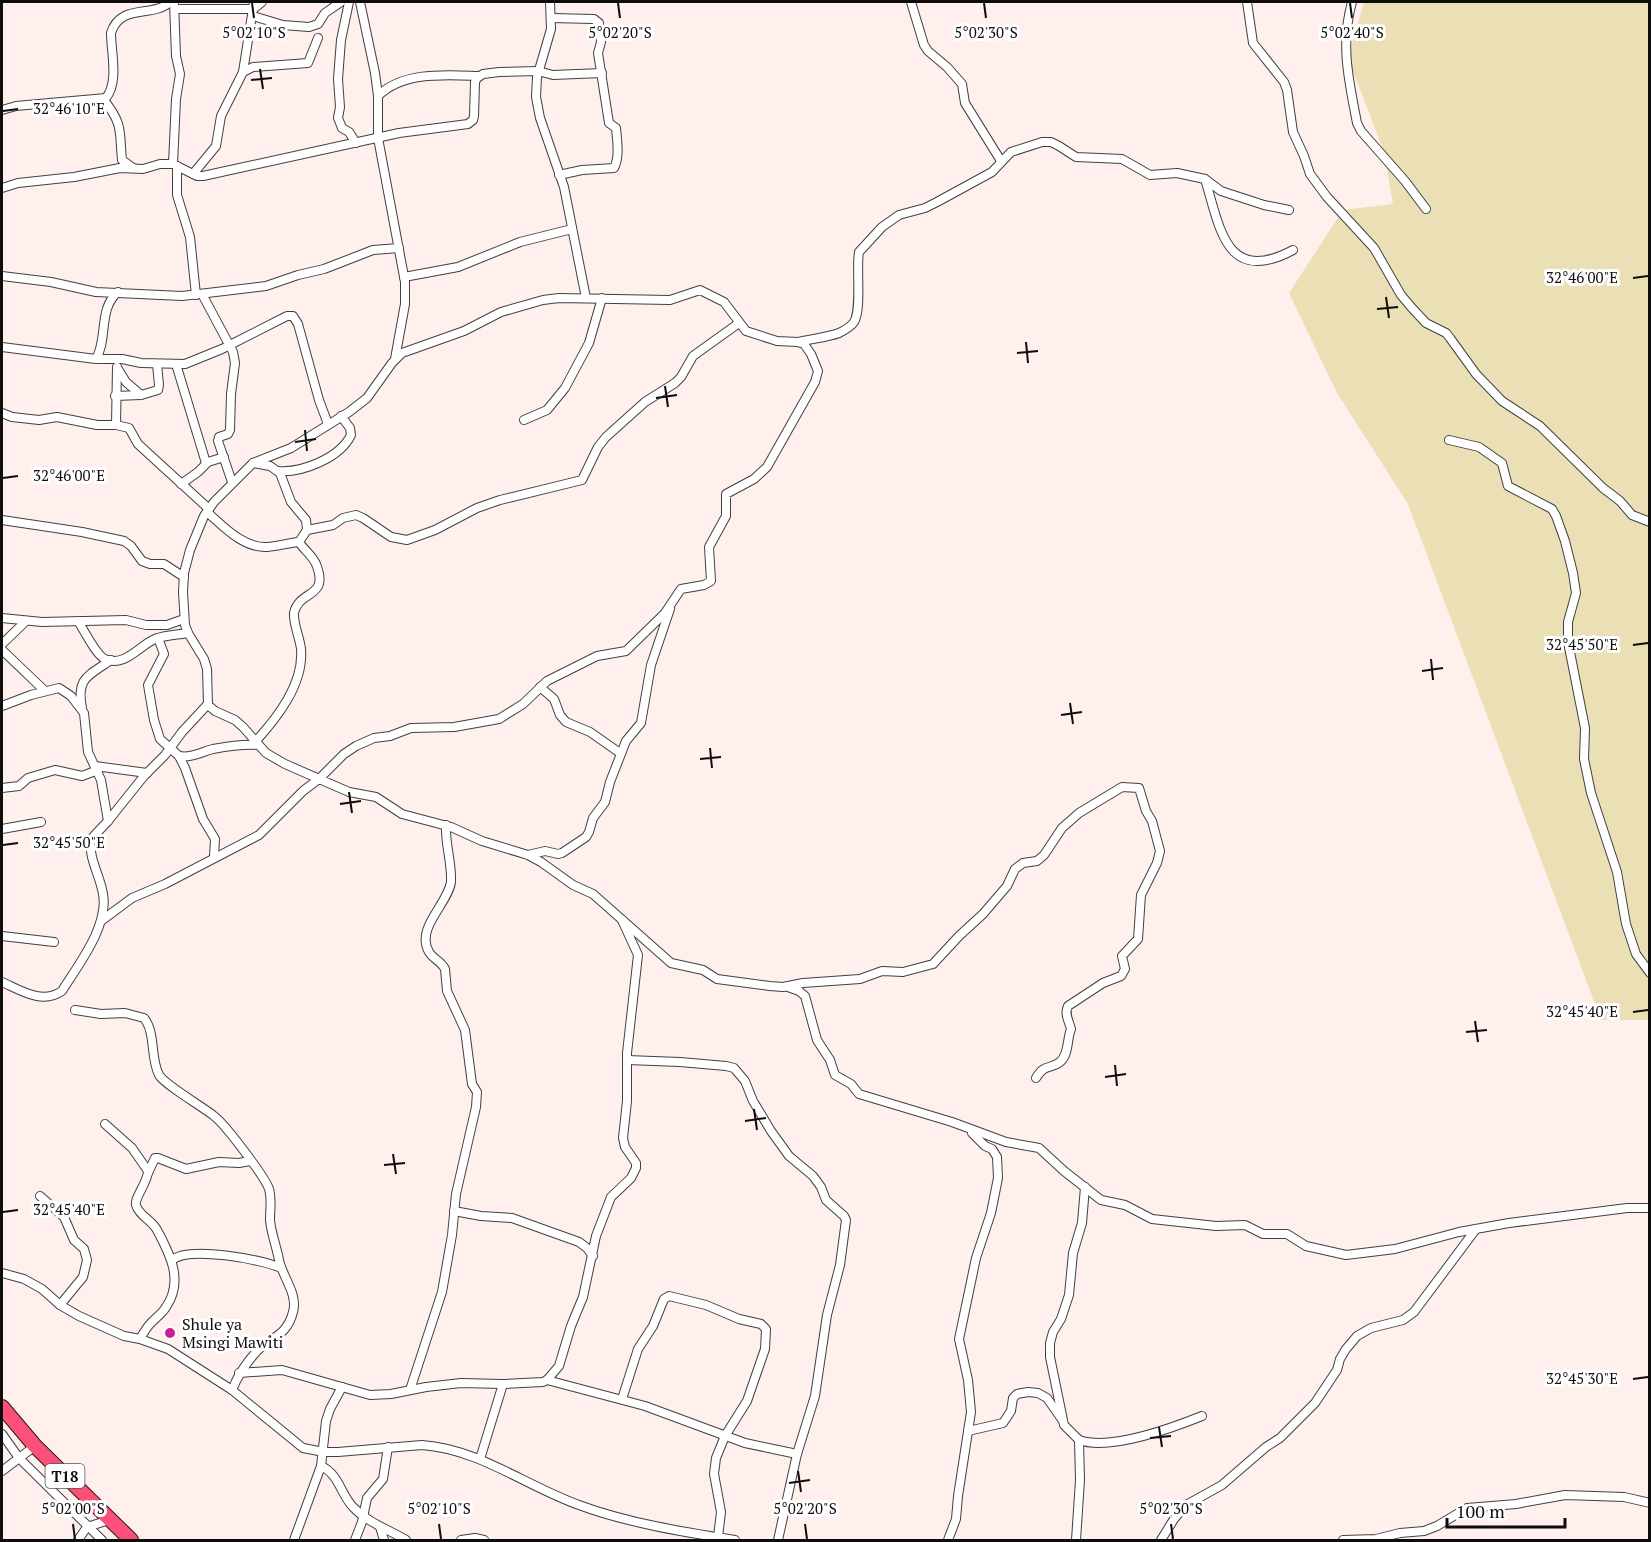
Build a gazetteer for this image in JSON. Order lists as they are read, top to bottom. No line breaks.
{"streets":{"highway":["T18"]},"places":["Shule ya Msingi Mawiti"],"scale_bar":"100 m","coordinates":["5°02'10\"S","5°02'20\"S","5°02'30\"S","5°02'40\"S","32°46'10\"E","32°46'00\"E","32°45'50\"E","32°45'40\"E","32°45'30\"E","5°02'00\"S"]}
